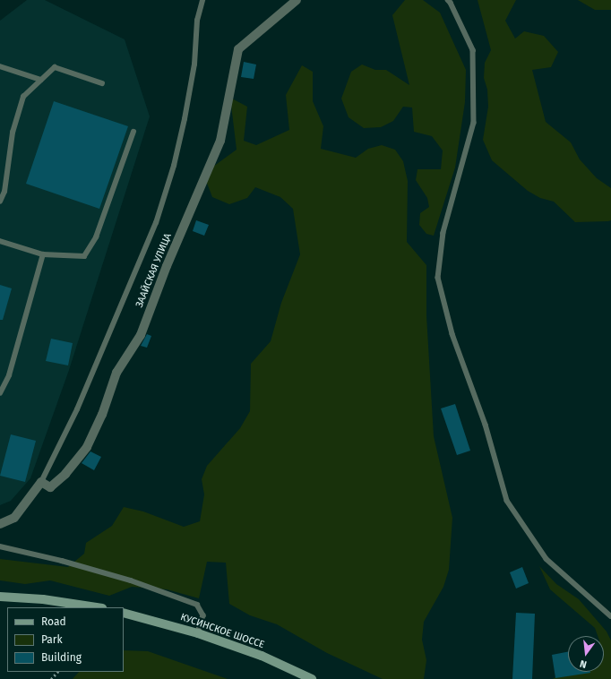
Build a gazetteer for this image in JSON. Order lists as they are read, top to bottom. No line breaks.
{"streets":{"main road":["КУСИНСКОЕ ШОССЕ"],"street":["ЗААЙСКАЯ УЛИЦА"]},"legend":["Road","Park","Building"],"north":"bottom"}
